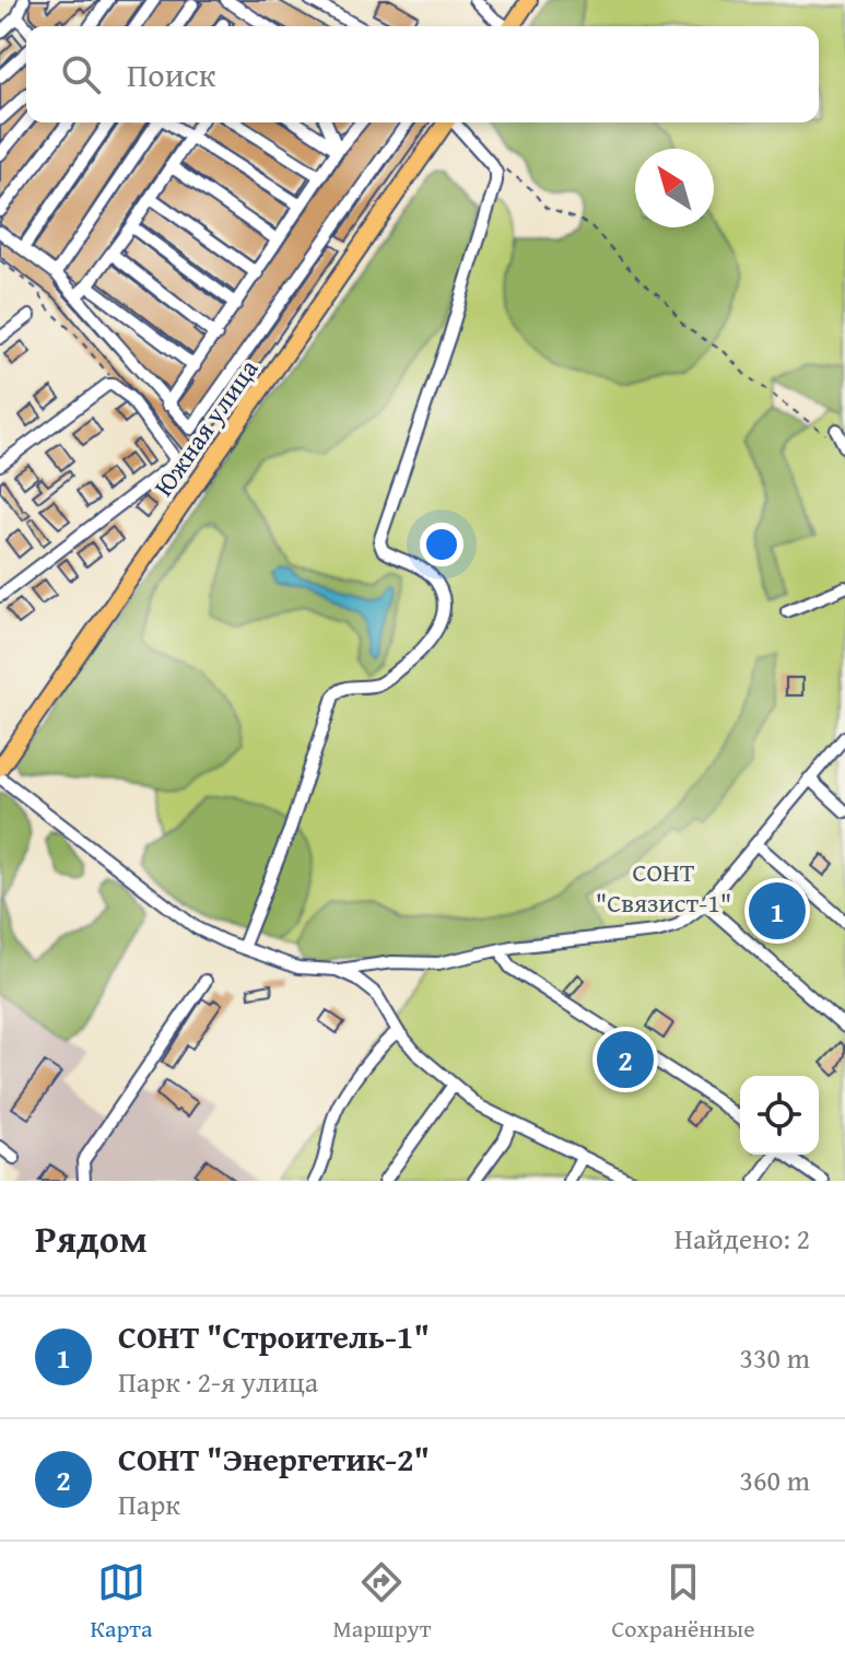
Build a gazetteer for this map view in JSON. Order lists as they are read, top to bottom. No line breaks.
{"streets":{"main road":["Южная улица"]},"parks":["СОНТ \"Связист-1\""],"north":"top left","page":{"search":"Поиск","pins":["1","2"],"heading":["Рядом","Найдено: 2"],"list":[{"mark":"1","name":"СОНТ \"Строитель-1\"","note":"Парк · 2-я улица","value":"330 m"},{"mark":"2","name":"СОНТ \"Энергетик-2\"","note":"Парк","value":"360 m"}],"nav":["Карта","Маршрут","Сохранённые"]}}
